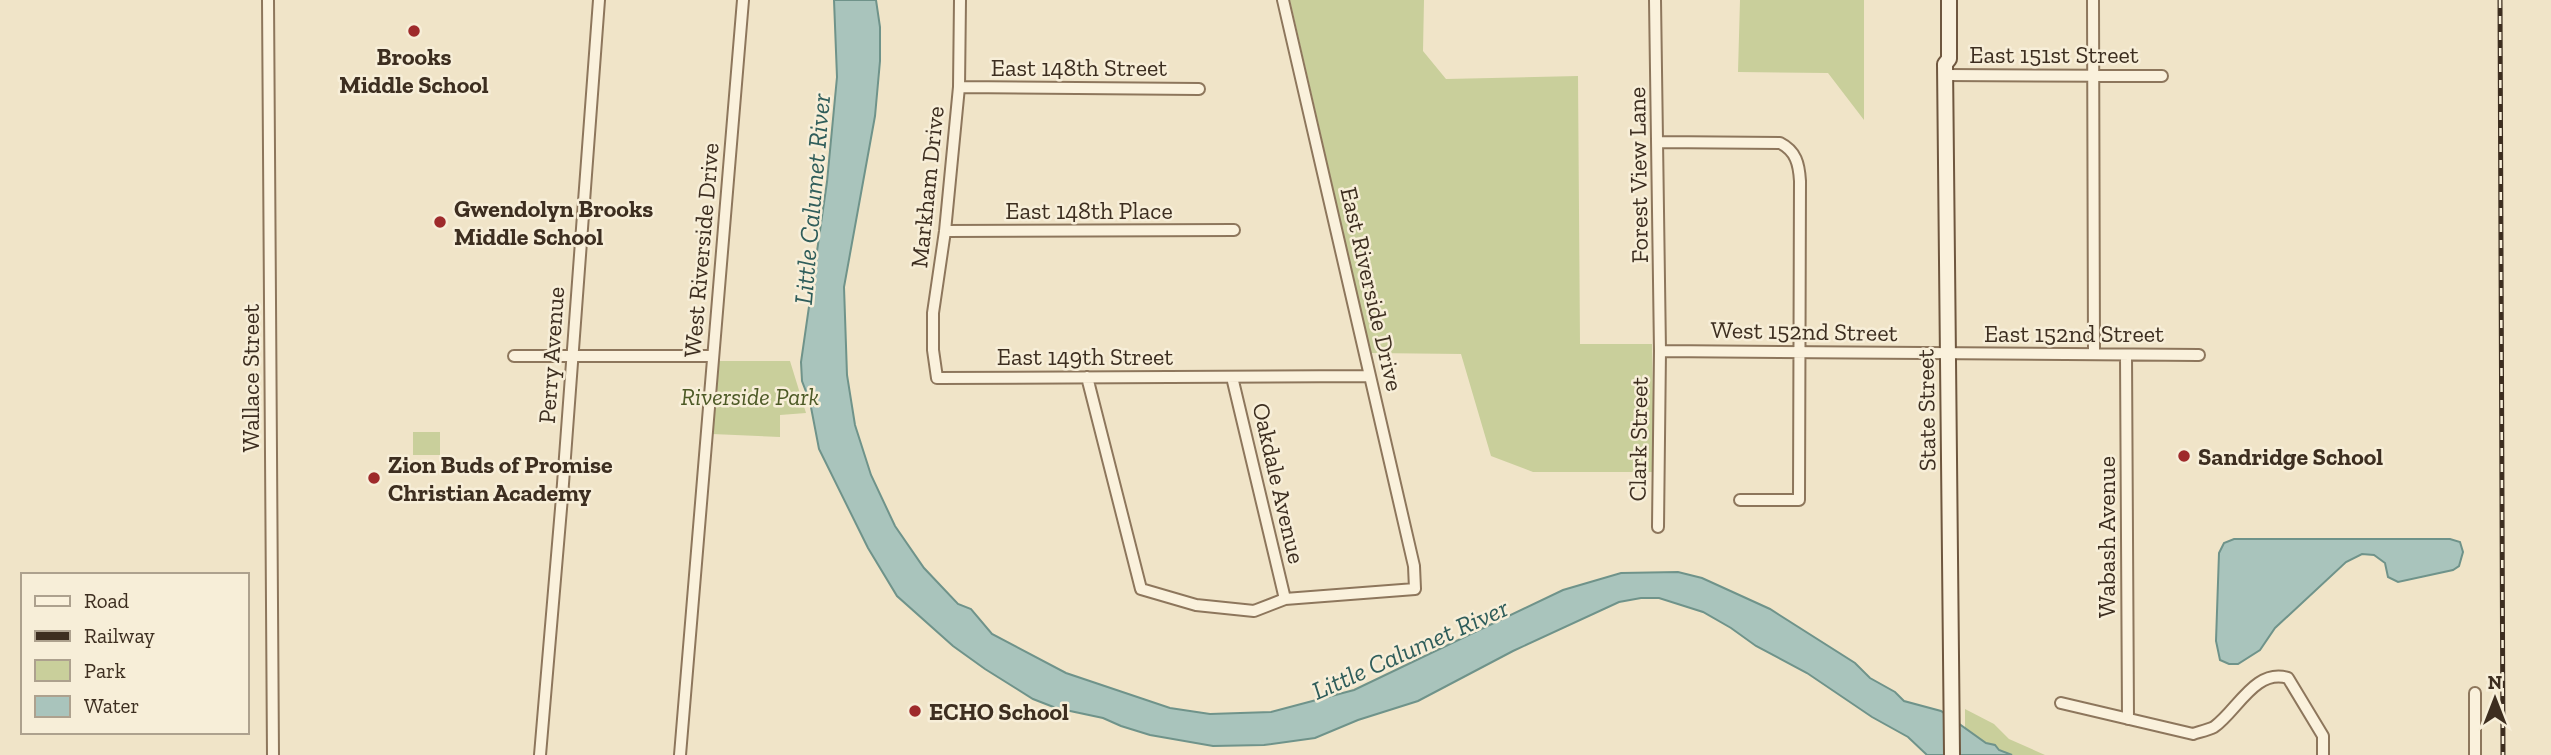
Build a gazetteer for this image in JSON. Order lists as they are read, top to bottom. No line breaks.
{"streets":{"main road":["State Street"],"street":["East 151st Street","East 148th Street","Forest View Lane","Markham Drive","East 148th Place","West Riverside Drive","East Riverside Drive","West 152nd Street","East 152nd Street","Perry Avenue","East 149th Street","Wallace Street","Clark Street","Oakdale Avenue","Wabash Avenue"]},"crossings":[["East 151st Street","State Street"],["East 148th Street","Markham Drive"],["Forest View Lane","West 152nd Street"],["Forest View Lane","Clark Street"],["Markham Drive","East 148th Place"],["Markham Drive","East 149th Street"],["East Riverside Drive","Oakdale Avenue"],["West 152nd Street","East 152nd Street"],["West 152nd Street","State Street"],["West 152nd Street","Clark Street"],["East 152nd Street","State Street"],["East 152nd Street","Wabash Avenue"],["East 149th Street","Oakdale Avenue"]],"water":["Little Calumet River"],"parks":["Riverside Park"],"places":["Brooks Middle School","Gwendolyn Brooks Middle School","Sandridge School","Zion Buds of Promise Christian Academy","ECHO School"],"legend":["Road","Railway","Park","Water"],"north":"top"}
